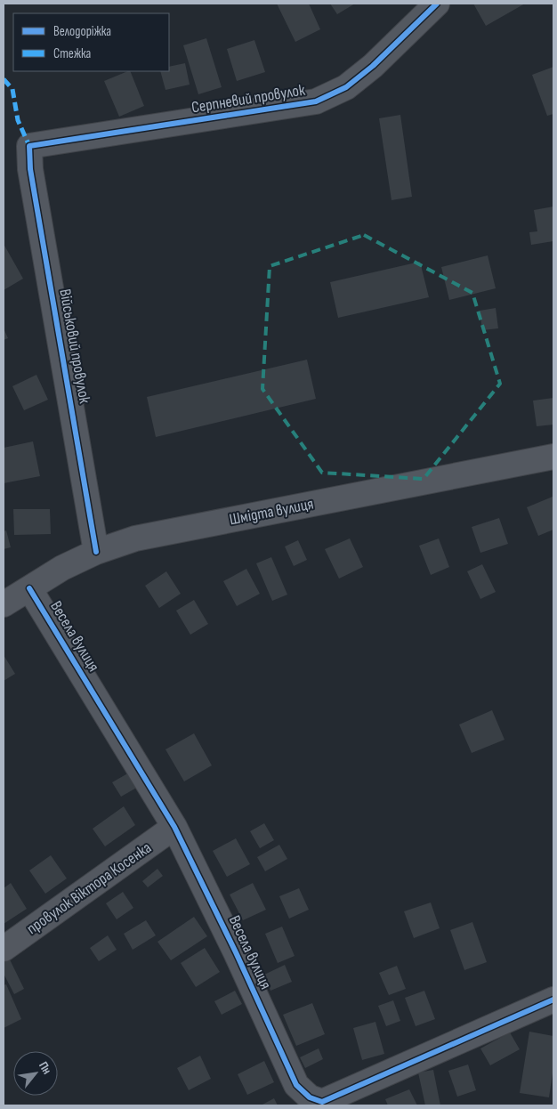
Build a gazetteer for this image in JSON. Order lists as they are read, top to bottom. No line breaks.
{"streets":{"street":["Серпневий провулок","Військовий провулок","Шмідта вулиця","Весела вулиця","провулок Віктора Косенка"]},"crossings":[["Серпневий провулок","Військовий провулок"],["Військовий провулок","Шмідта вулиця"],["Шмідта вулиця","Весела вулиця"],["Весела вулиця","провулок Віктора Косенка"]],"legend":["Велодоріжка","Стежка"],"north":"top right"}
